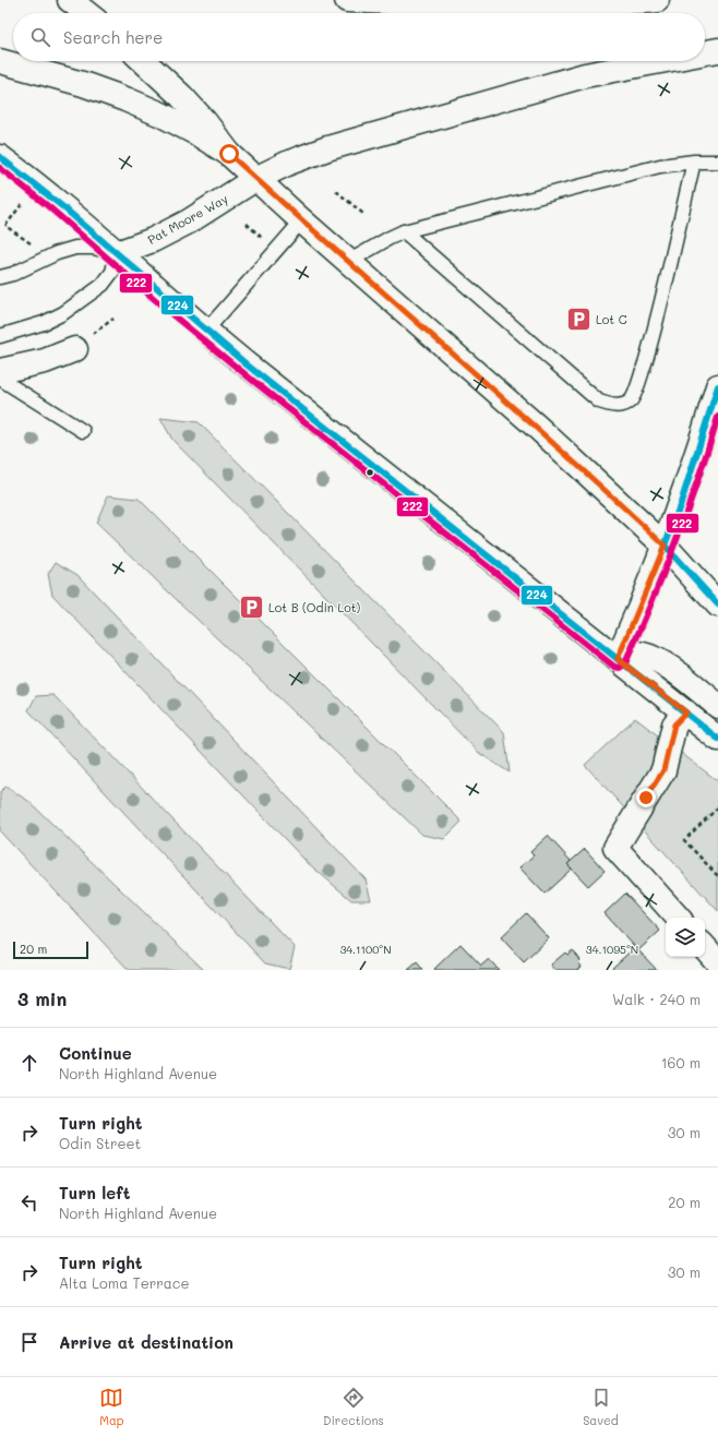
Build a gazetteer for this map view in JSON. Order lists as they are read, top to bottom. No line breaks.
{"streets":{"main road":["Pat Moore Way"]},"places":{"parking":["Lot C","Lot B (Odin Lot)"]},"lines":["transit line 224","transit line 222"],"scale_bar":"20 m","page":{"search":"Search here","scale":"20 m","heading":["3 min","Walk · 240 m"],"list":[["Continue","North Highland Avenue","160 m"],["Turn right","Odin Street","30 m"],["Turn left","North Highland Avenue","20 m"],["Turn right","Alta Loma Terrace","30 m"],"Arrive at destination"],"nav":["Map","Directions","Saved"]},"coordinates":["34.1100°N","34.1095°N"]}
